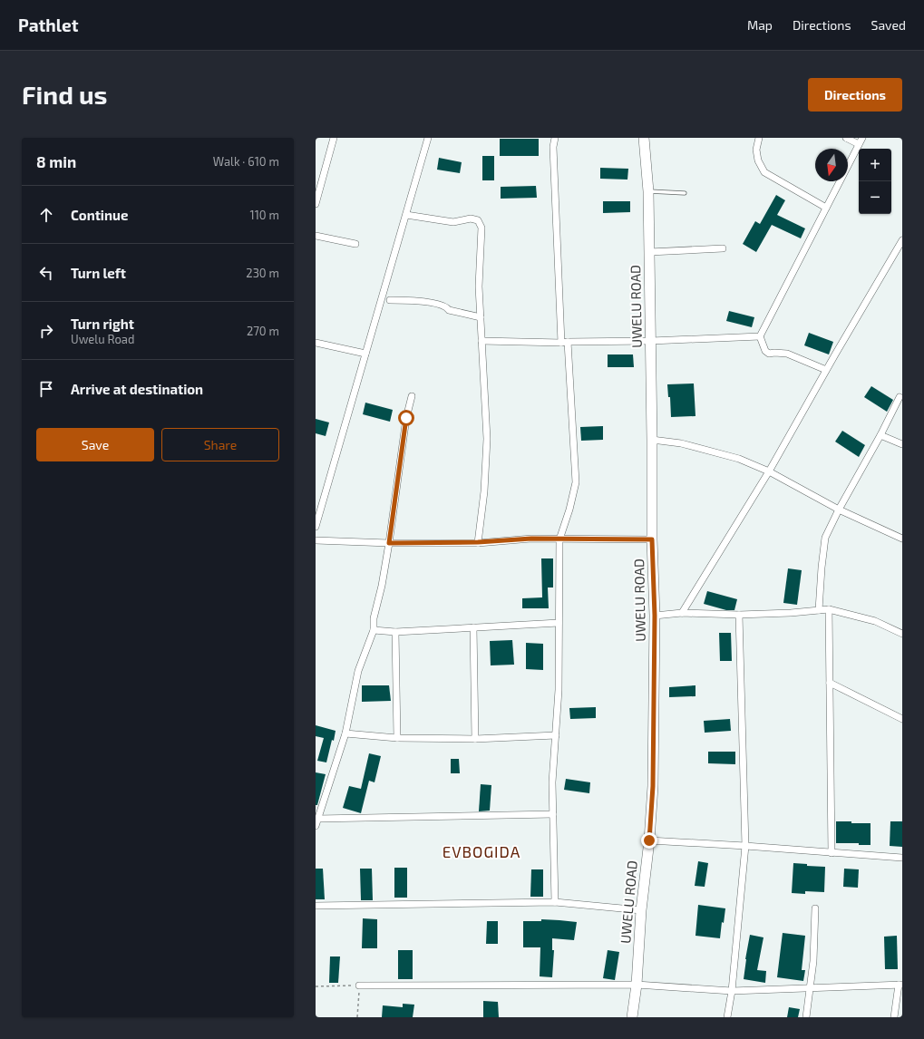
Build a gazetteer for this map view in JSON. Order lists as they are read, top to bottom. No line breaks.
{"streets":{"street":["UWELU ROAD"]},"districts":["EVBOGIDA"],"north":"bottom","page":{"header":"Pathlet","nav":["Map","Directions","Saved"],"buttons":["Directions",["Save","Share"]],"title":"Find us","heading":["8 min","Walk · 610 m"],"map_buttons":["+","−"],"list":[["Continue","110 m"],["Turn left","230 m"],["Turn right","Uwelu Road","270 m"],"Arrive at destination"]}}
